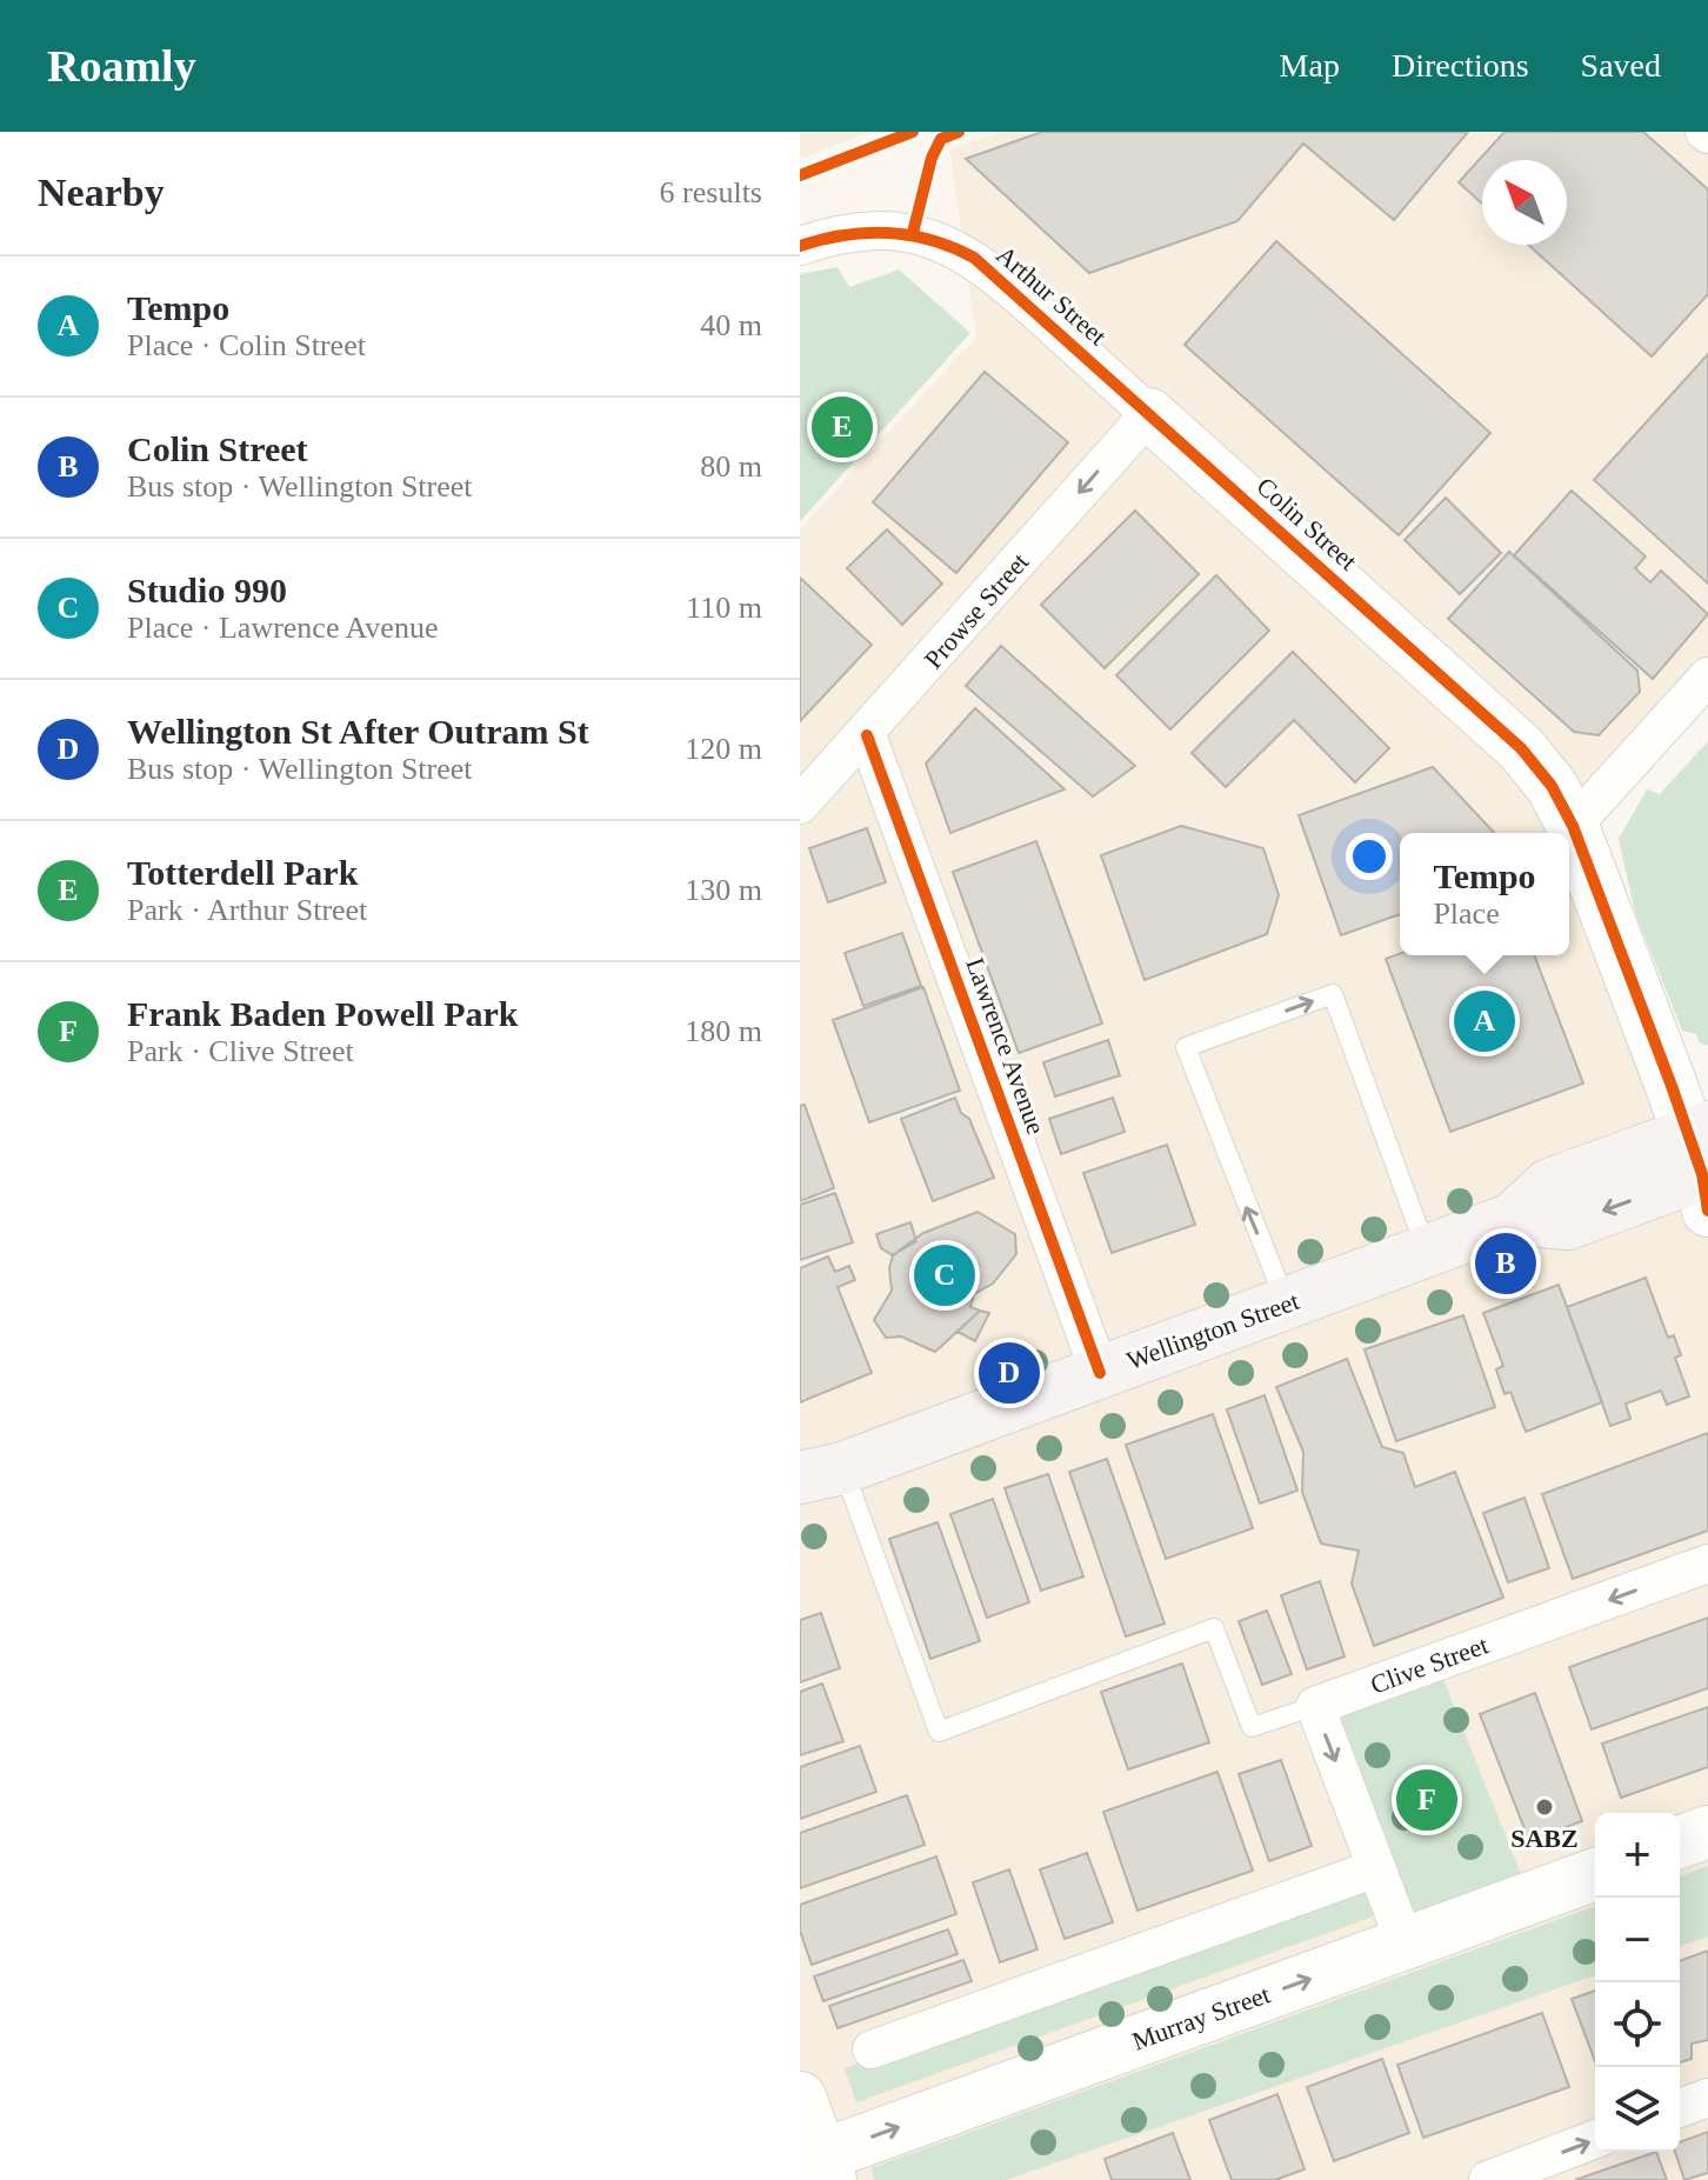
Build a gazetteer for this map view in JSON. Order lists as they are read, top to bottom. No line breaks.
{"streets":{"main road":["Wellington Street"],"street":["Arthur Street","Colin Street","Prowse Street","Lawrence Avenue","Clive Street","Murray Street"]},"crossings":[["Arthur Street","Colin Street"],["Arthur Street","Prowse Street"],["Colin Street","Prowse Street"],["Colin Street","Wellington Street"],["Prowse Street","Lawrence Avenue"],["Lawrence Avenue","Wellington Street"]],"one_way":["Prowse Street","Clive Street"],"places":["SABZ"],"north":"top left","page":{"header":"Roamly","nav":["Map","Directions","Saved"],"heading":["Nearby","6 results"],"list":[{"mark":"A","name":"Tempo","note":"Place · Colin Street","value":"40 m"},{"mark":"B","name":"Colin Street","note":"Bus stop · Wellington Street","value":"80 m"},{"mark":"C","name":"Studio 990","note":"Place · Lawrence Avenue","value":"110 m"},{"mark":"D","name":"Wellington St After Outram St","note":"Bus stop · Wellington Street","value":"120 m"},{"mark":"E","name":"Totterdell Park","note":"Park · Arthur Street","value":"130 m"},{"mark":"F","name":"Frank Baden Powell Park","note":"Park · Clive Street","value":"180 m"}],"pins":["E","A","B","C","D","F"],"popup":["Tempo","Place"],"map_buttons":["+","−"]}}
